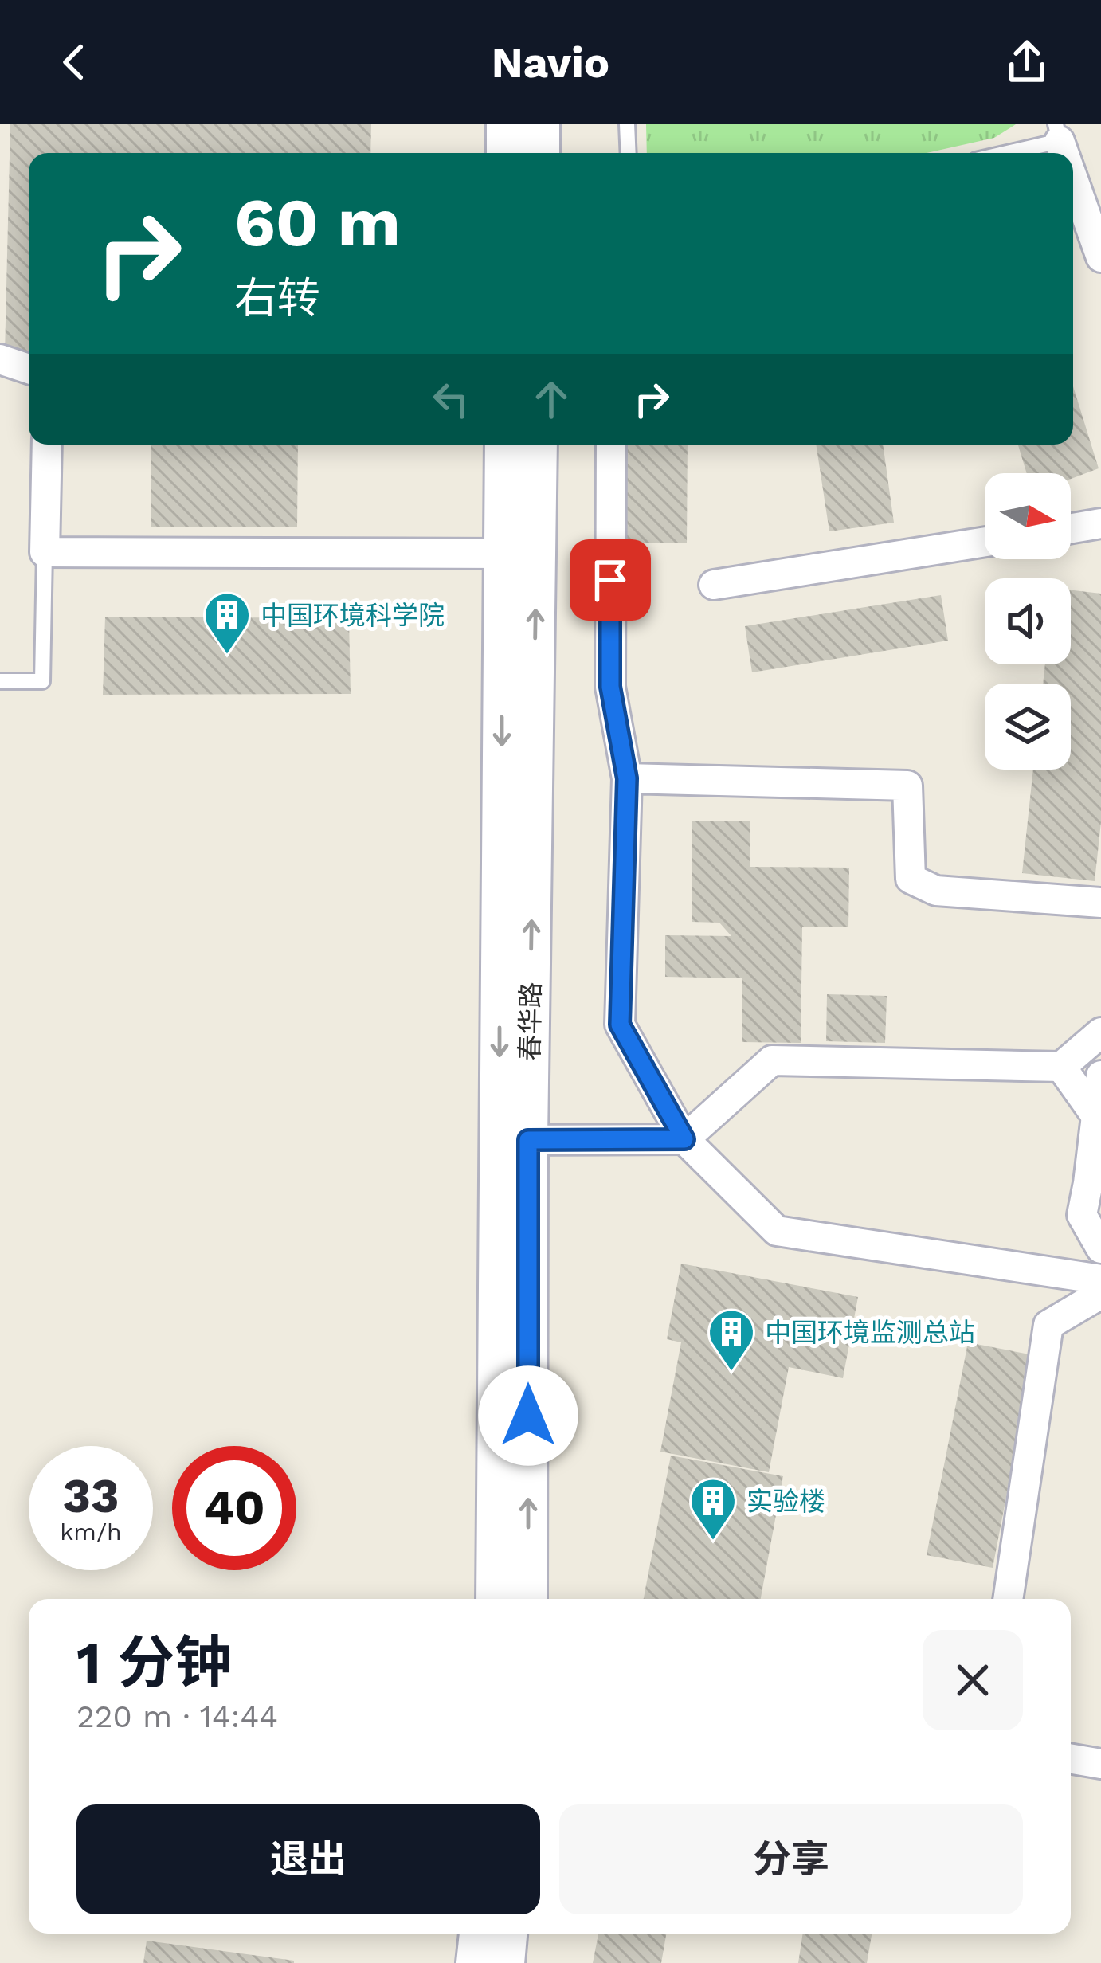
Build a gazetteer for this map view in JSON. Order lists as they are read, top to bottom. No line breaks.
{"streets":{"street":["春华路"]},"places":{"building":["中国环境科学院","中国环境监测总站","实验楼"]},"north":"right","page":{"header":"Navio","turn":["60 m","右转"],"speed":"33 km/h","limit":"40","heading":["1 分钟","220 m · 14:44"],"buttons":["退出","分享"]}}
